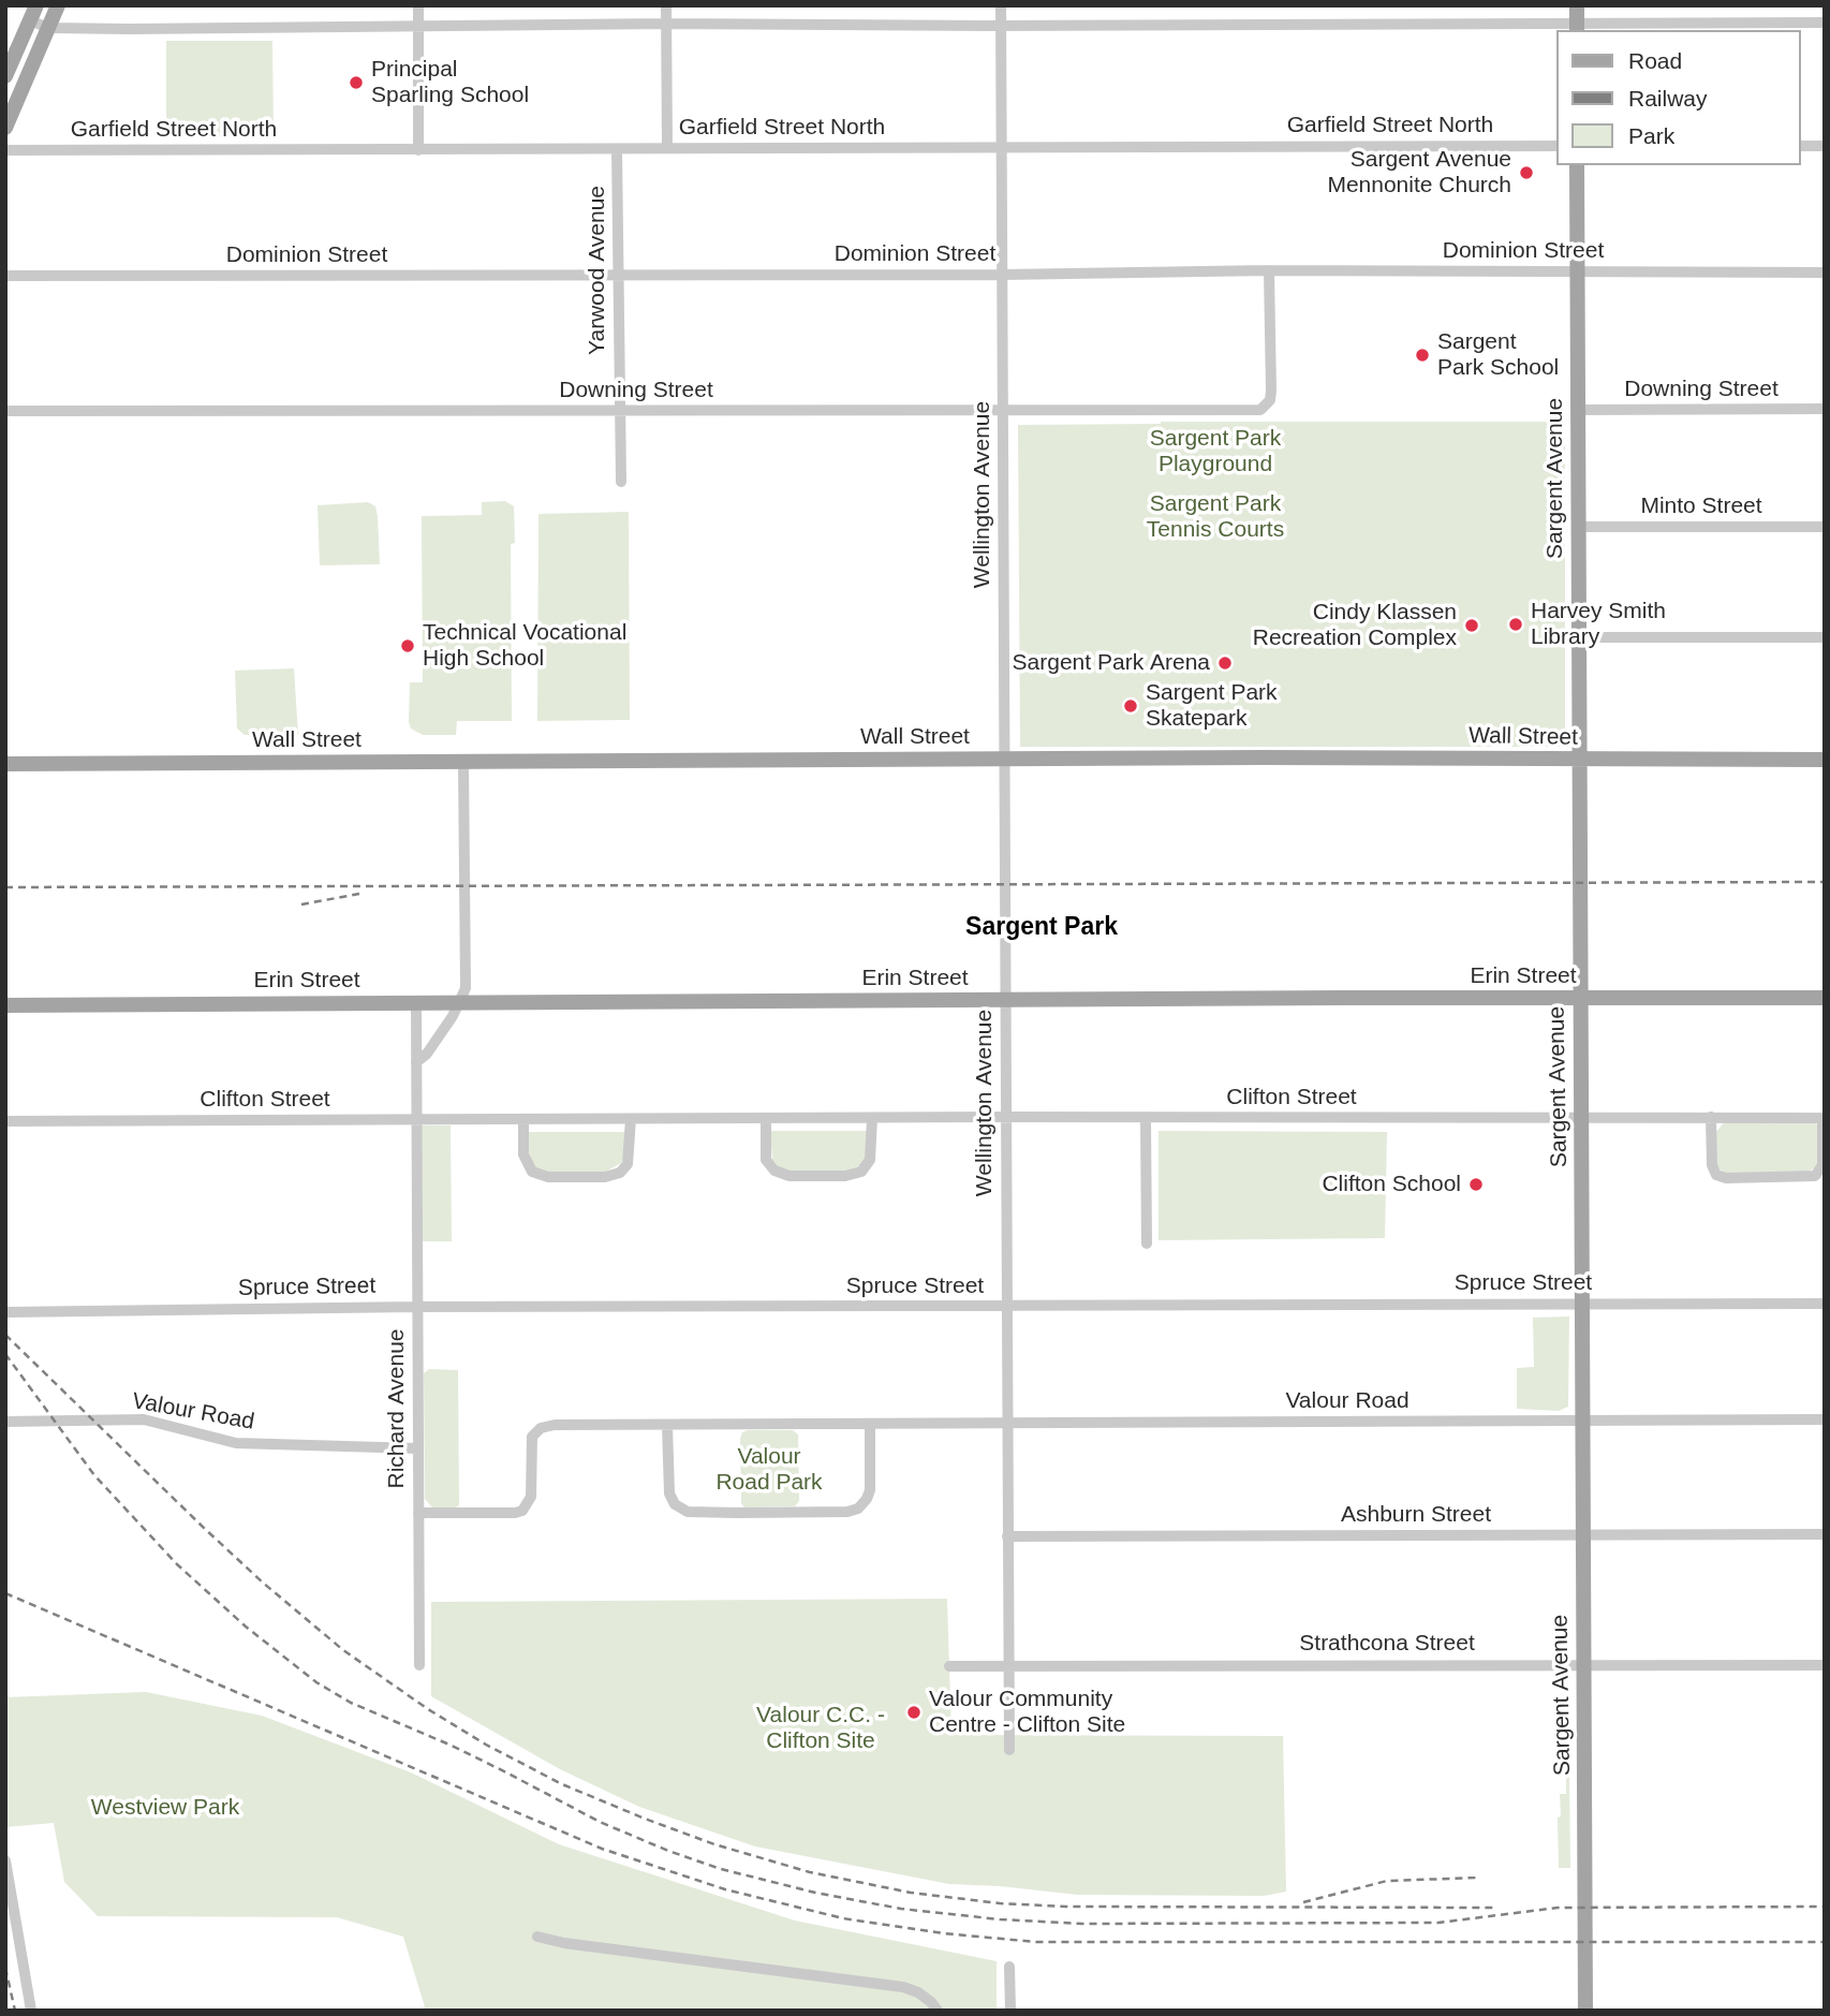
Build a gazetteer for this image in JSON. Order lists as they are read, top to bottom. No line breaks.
{"streets":{"main road":["Sargent Avenue","Wall Street","Erin Street"],"street":["Garfield Street North","Dominion Street","Yarwood Avenue","Downing Street","Wellington Avenue","Minto Street","Clifton Street","Spruce Street","Valour Road","Richard Avenue","Ashburn Street","Strathcona Street"]},"crossings":[["Garfield Street North","Yarwood Avenue"],["Garfield Street North","Wellington Avenue"],["Dominion Street","Yarwood Avenue"],["Dominion Street","Downing Street"],["Dominion Street","Sargent Avenue"],["Dominion Street","Wellington Avenue"],["Yarwood Avenue","Downing Street"],["Downing Street","Sargent Avenue"],["Downing Street","Wellington Avenue"],["Sargent Avenue","Minto Street"],["Sargent Avenue","Wall Street"],["Sargent Avenue","Erin Street"],["Sargent Avenue","Clifton Street"],["Sargent Avenue","Spruce Street"],["Sargent Avenue","Valour Road"],["Sargent Avenue","Ashburn Street"],["Sargent Avenue","Strathcona Street"],["Wellington Avenue","Wall Street"],["Wellington Avenue","Erin Street"],["Wellington Avenue","Clifton Street"],["Wellington Avenue","Spruce Street"],["Wellington Avenue","Valour Road"],["Wellington Avenue","Ashburn Street"],["Wellington Avenue","Strathcona Street"],["Erin Street","Richard Avenue"],["Clifton Street","Richard Avenue"],["Spruce Street","Richard Avenue"],["Valour Road","Richard Avenue"]],"districts":["Sargent Park"],"parks":["Sargent Park Playground","Sargent Park Tennis Courts","Valour Road Park","Valour C.C. - Clifton Site","Westview Park"],"places":["Principal Sparling School","Sargent Avenue Mennonite Church","Sargent Park School","Harvey Smith Library","Cindy Klassen Recreation Complex","Technical Vocational High School","Sargent Park Arena","Sargent Park Skatepark","Clifton School","Valour Community Centre - Clifton Site"],"legend":["Road","Railway","Park"]}
